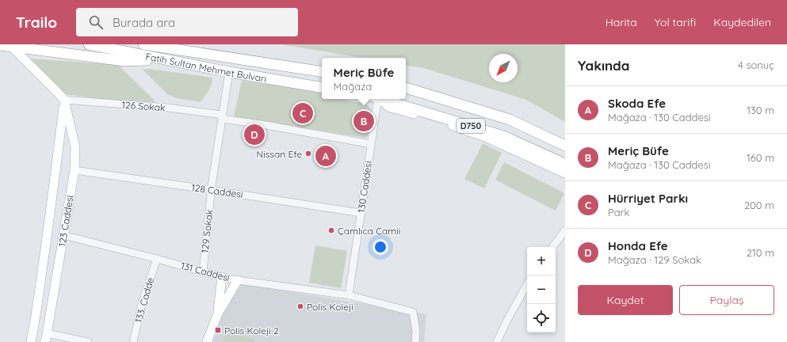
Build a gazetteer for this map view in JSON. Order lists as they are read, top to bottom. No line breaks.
{"streets":{"highway":["Fatih Sultan Mehmet Bulvarı","D750"],"main road":["123 Caddesi"],"street":["126 Sokak","130 Caddesi","128 Caddesi","129 Sokak","131 Caddesi","133. Cadde"]},"crossings":[["Fatih Sultan Mehmet Bulvarı","129 Sokak"],["126 Sokak","130 Caddesi"],["126 Sokak","123 Caddesi"],["126 Sokak","129 Sokak"],["130 Caddesi","128 Caddesi"],["130 Caddesi","131 Caddesi"],["128 Caddesi","123 Caddesi"],["128 Caddesi","129 Sokak"],["123 Caddesi","131 Caddesi"],["129 Sokak","131 Caddesi"],["131 Caddesi","133. Cadde"]],"places":{"other":["Nissan Efe","Çamlıca Camii","Polis Koleji"],"transit":["Polis Koleji 2"]},"north":"bottom left","page":{"header":"Trailo","search":"Burada ara","nav":["Harita","Yol tarifi","Kaydedilen"],"heading":["Yakında","4 sonuç"],"popup":["Meriç Büfe","Mağaza"],"list":[{"mark":"A","name":"Skoda Efe","note":"Mağaza · 130 Caddesi","value":"130 m"},{"mark":"B","name":"Meriç Büfe","note":"Mağaza · 130 Caddesi","value":"160 m"},{"mark":"C","name":"Hürriyet Parkı","note":"Park","value":"200 m"},{"mark":"D","name":"Honda Efe","note":"Mağaza · 129 Sokak","value":"210 m"}],"pins":["C","B","D","A"],"map_buttons":["+","−"],"buttons":["Kaydet","Paylaş"]}}
